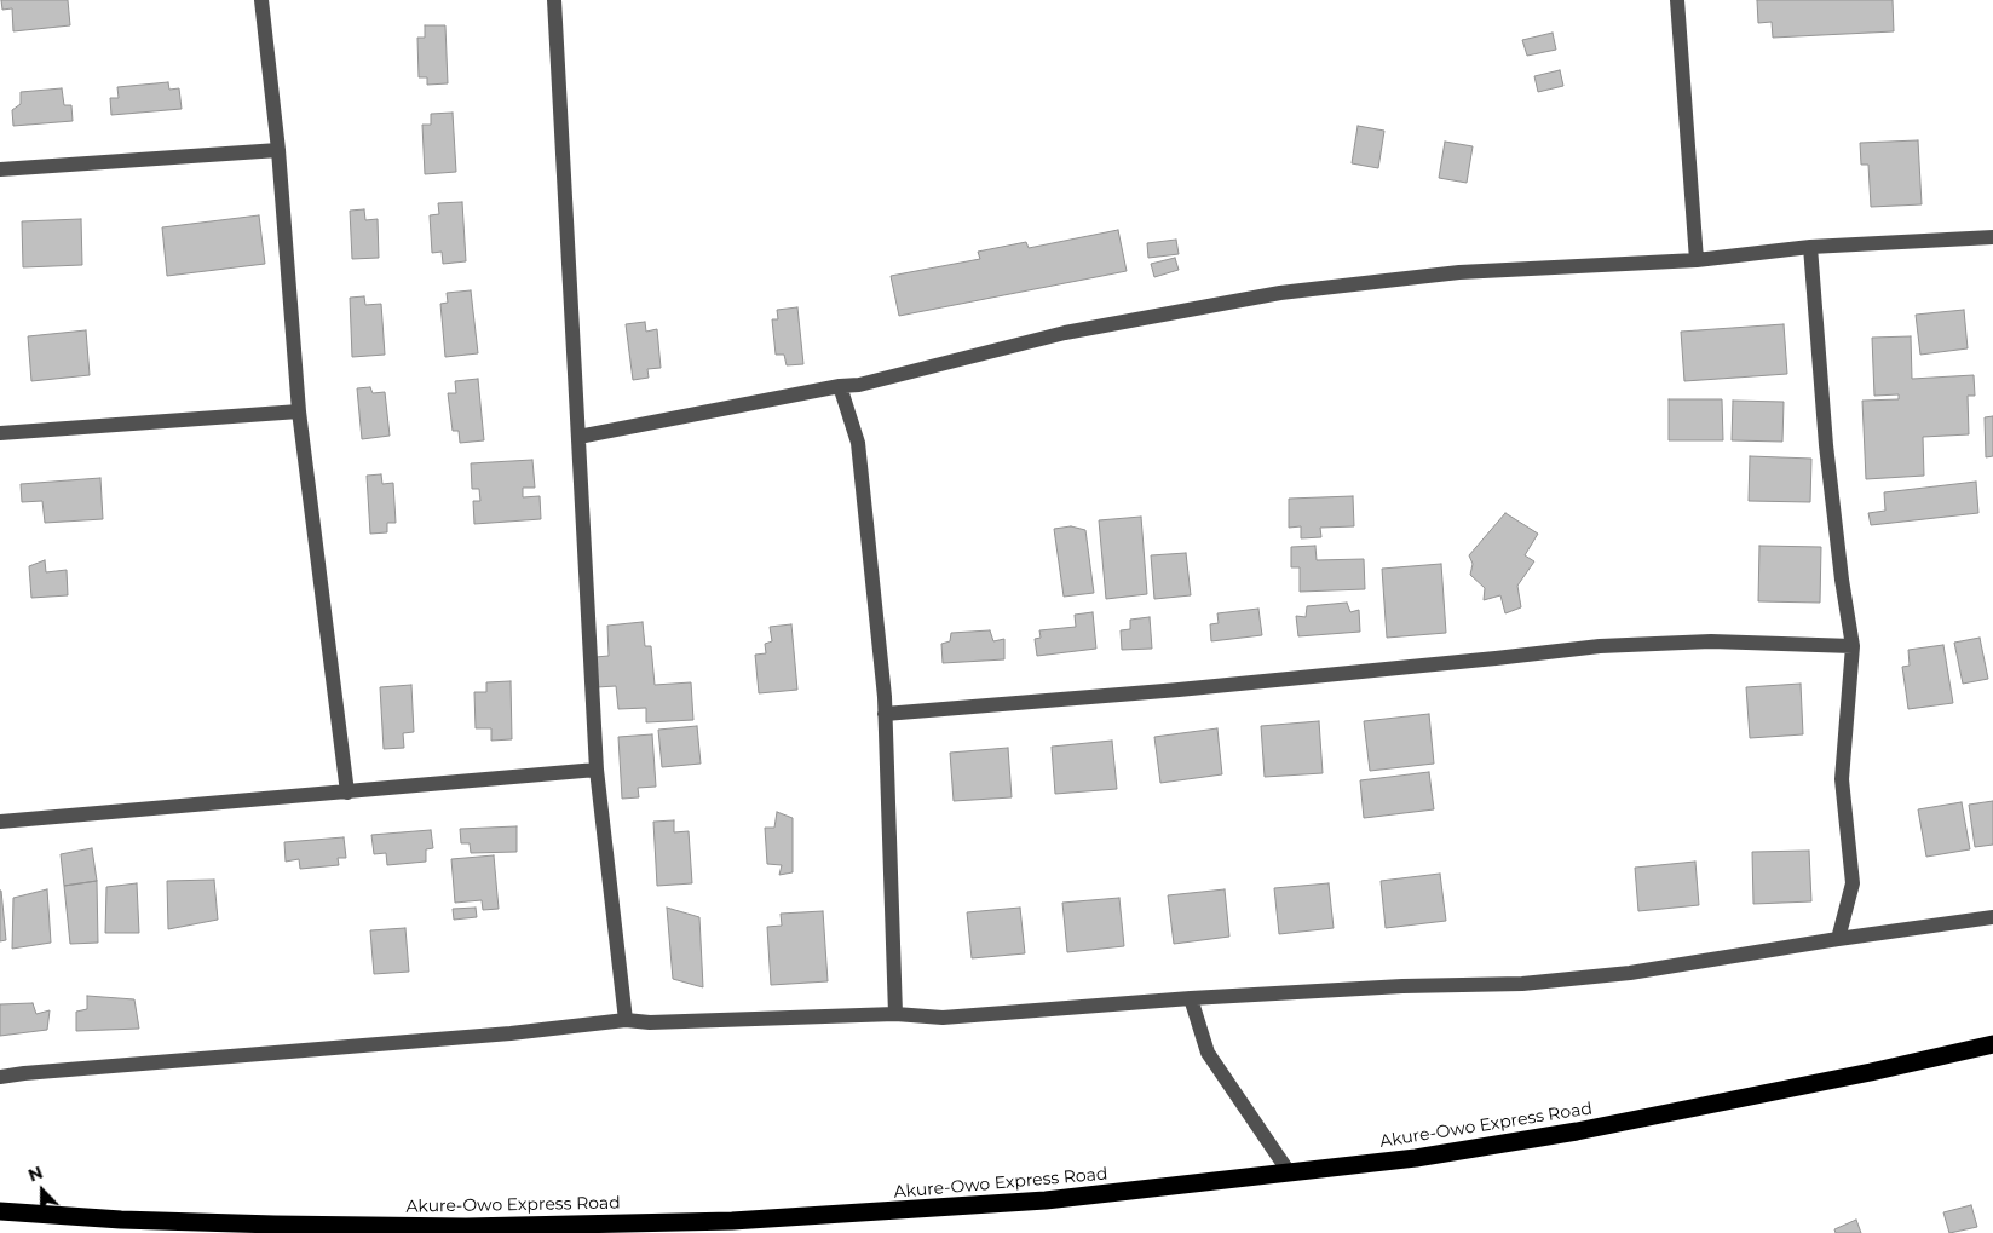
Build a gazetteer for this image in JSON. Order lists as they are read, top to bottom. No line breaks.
{"streets":{"highway":["Akure-Owo Express Road"]},"north":"top"}
